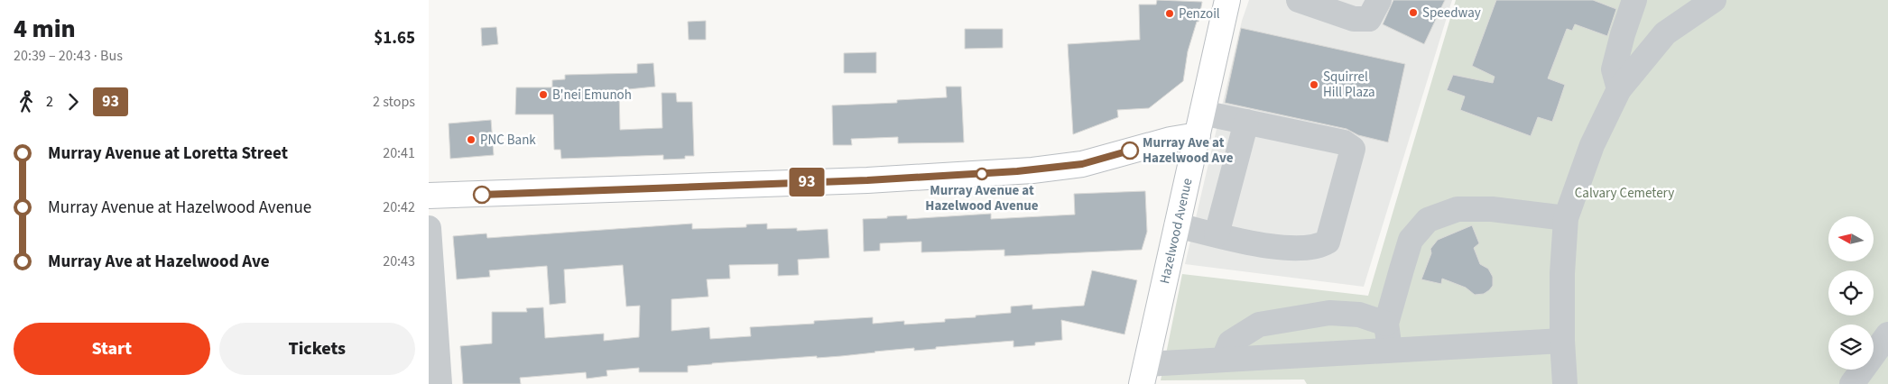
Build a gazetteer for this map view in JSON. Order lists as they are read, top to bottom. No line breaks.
{"streets":{"main road":["Hazelwood Avenue"]},"parks":["Calvary Cemetery"],"places":["Speedway","Penzoil","Squirrel Hill Plaza","B'nei Emunoh","PNC Bank","Murray Ave at Hazelwood Ave","Murray Avenue at Hazelwood Avenue"],"lines":["bus line 93"],"north":"left","page":{"heading":["4 min","20:39 – 20:43 · Bus","$1.65"],"on_map":"93","legs":["2","93","2 stops"],"list":[{"name":"Murray Avenue at Loretta Street","value":"20:41"},{"name":"Murray Avenue at Hazelwood Avenue","value":"20:42"},{"name":"Murray Ave at Hazelwood Ave","value":"20:43"}],"buttons":["Start","Tickets"]}}
